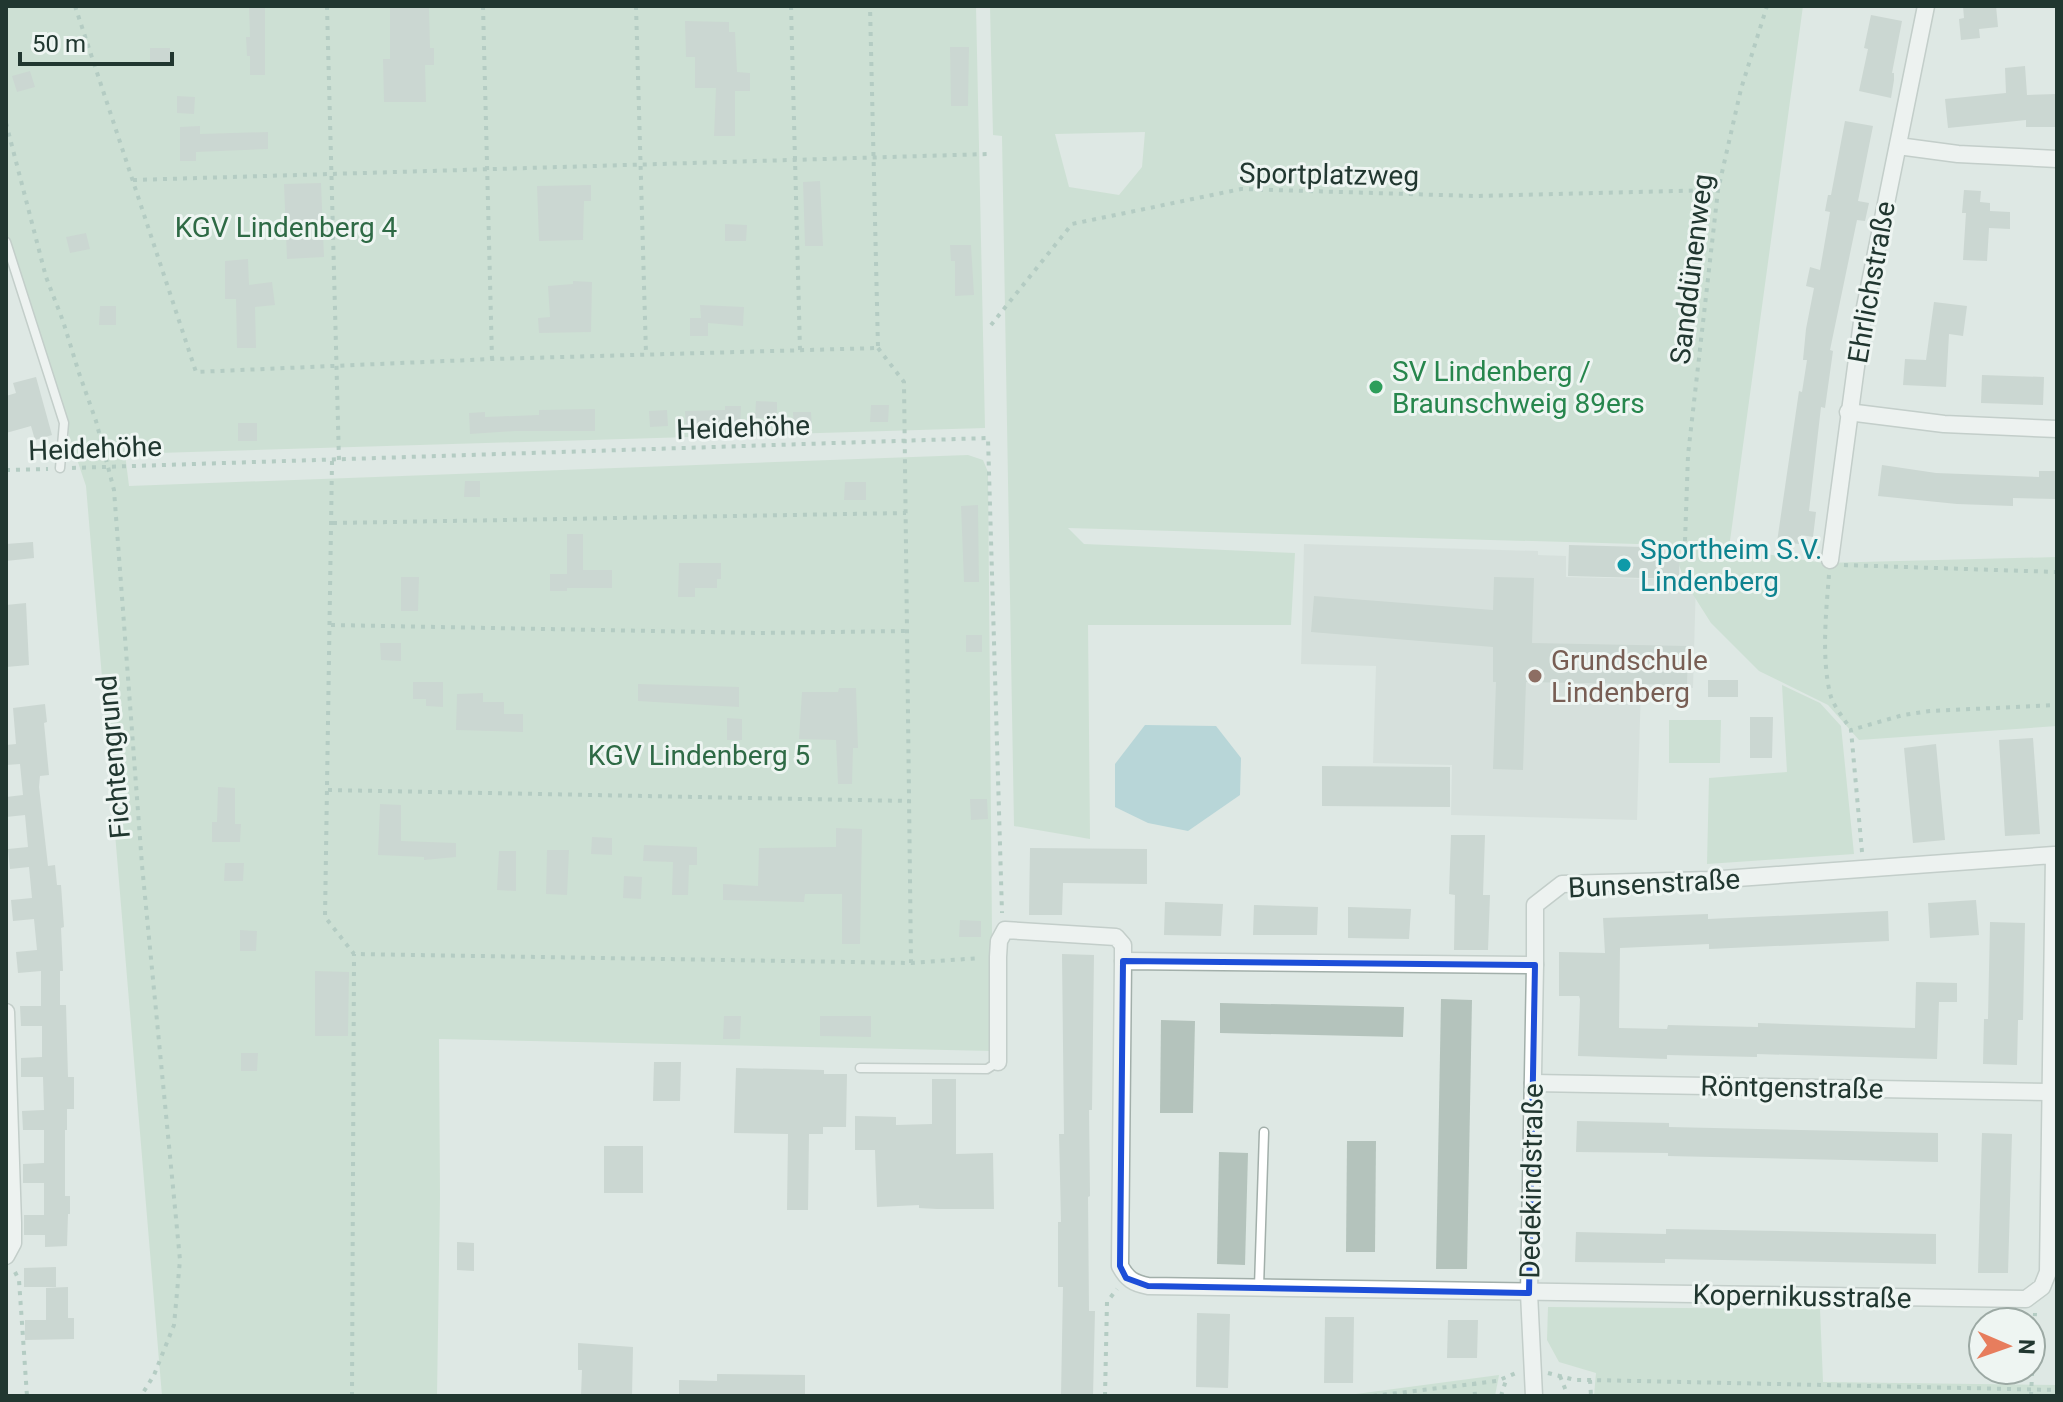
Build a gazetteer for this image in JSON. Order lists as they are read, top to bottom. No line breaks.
{"streets":{"street":["Ehrlichstraße","Bunsenstraße","Röntgenstraße","Dedekindstraße","Kopernikusstraße"],"path":["Sportplatzweg","Sanddünenweg","Heidehöhe","Fichtengrund"]},"crossings":[["Sportplatzweg","Sanddünenweg"],["Heidehöhe","Fichtengrund"],["Bunsenstraße","Dedekindstraße"],["Röntgenstraße","Dedekindstraße"],["Dedekindstraße","Kopernikusstraße"]],"parks":["KGV Lindenberg 4","KGV Lindenberg 5"],"places":["SV Lindenberg / Braunschweig 89ers","Sportheim S.V. Lindenberg","Grundschule Lindenberg"],"scale_bar":"50 m","north":"right"}
